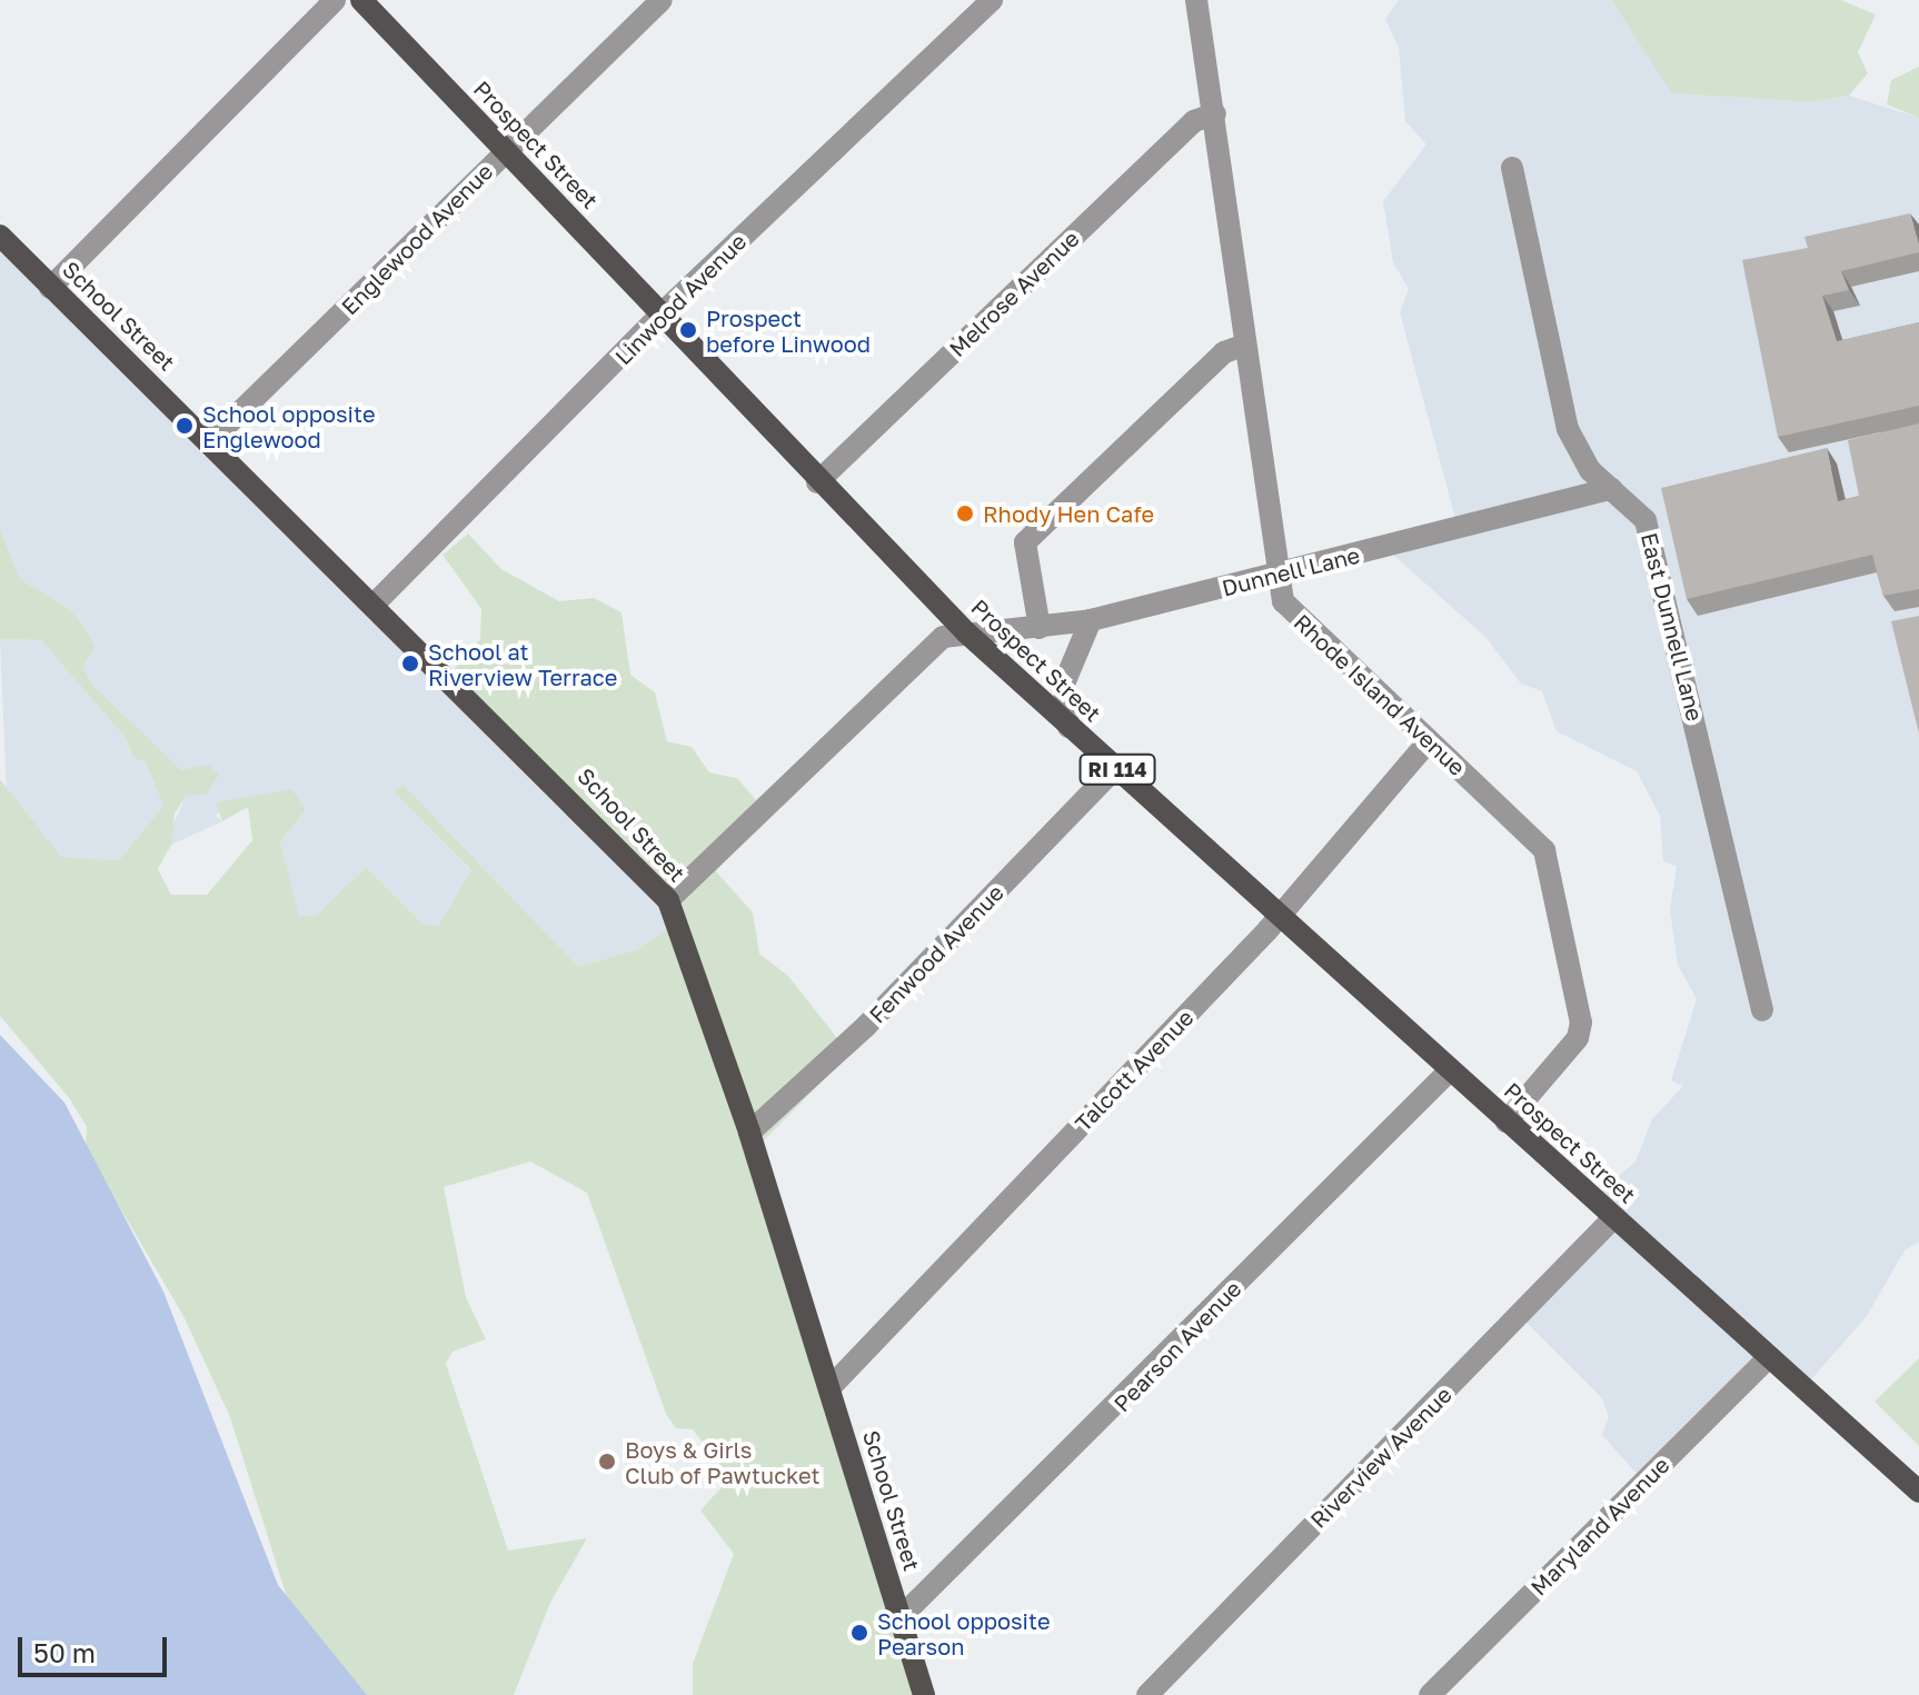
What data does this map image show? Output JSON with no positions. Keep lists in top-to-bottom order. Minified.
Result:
{"streets":{"main road":["Prospect Street","School Street","RI 114"],"street":["Englewood Avenue","Melrose Avenue","Linwood Avenue","Dunnell Lane","East Dunnell Lane","Rhode Island Avenue","Fenwood Avenue","Talcott Avenue","Pearson Avenue","Riverview Avenue","Maryland Avenue"]},"crossings":[["Prospect Street","Englewood Avenue"],["Prospect Street","Melrose Avenue"],["Prospect Street","Linwood Avenue"],["Prospect Street","Dunnell Lane"],["Prospect Street","Rhode Island Avenue"],["Prospect Street","Fenwood Avenue"],["Prospect Street","Talcott Avenue"],["Prospect Street","Pearson Avenue"],["Prospect Street","Riverview Avenue"],["Prospect Street","Maryland Avenue"],["Englewood Avenue","School Street"],["Melrose Avenue","Rhode Island Avenue"],["Linwood Avenue","School Street"],["School Street","Fenwood Avenue"],["School Street","Talcott Avenue"],["School Street","Pearson Avenue"],["Dunnell Lane","East Dunnell Lane"],["Dunnell Lane","Rhode Island Avenue"],["Rhode Island Avenue","Talcott Avenue"]],"places":["Prospect before Linwood","School opposite Englewood","Rhody Hen Cafe","School at Riverview Terrace","Boys & Girls Club of Pawtucket","School opposite Pearson"],"scale_bar":"50 m"}
